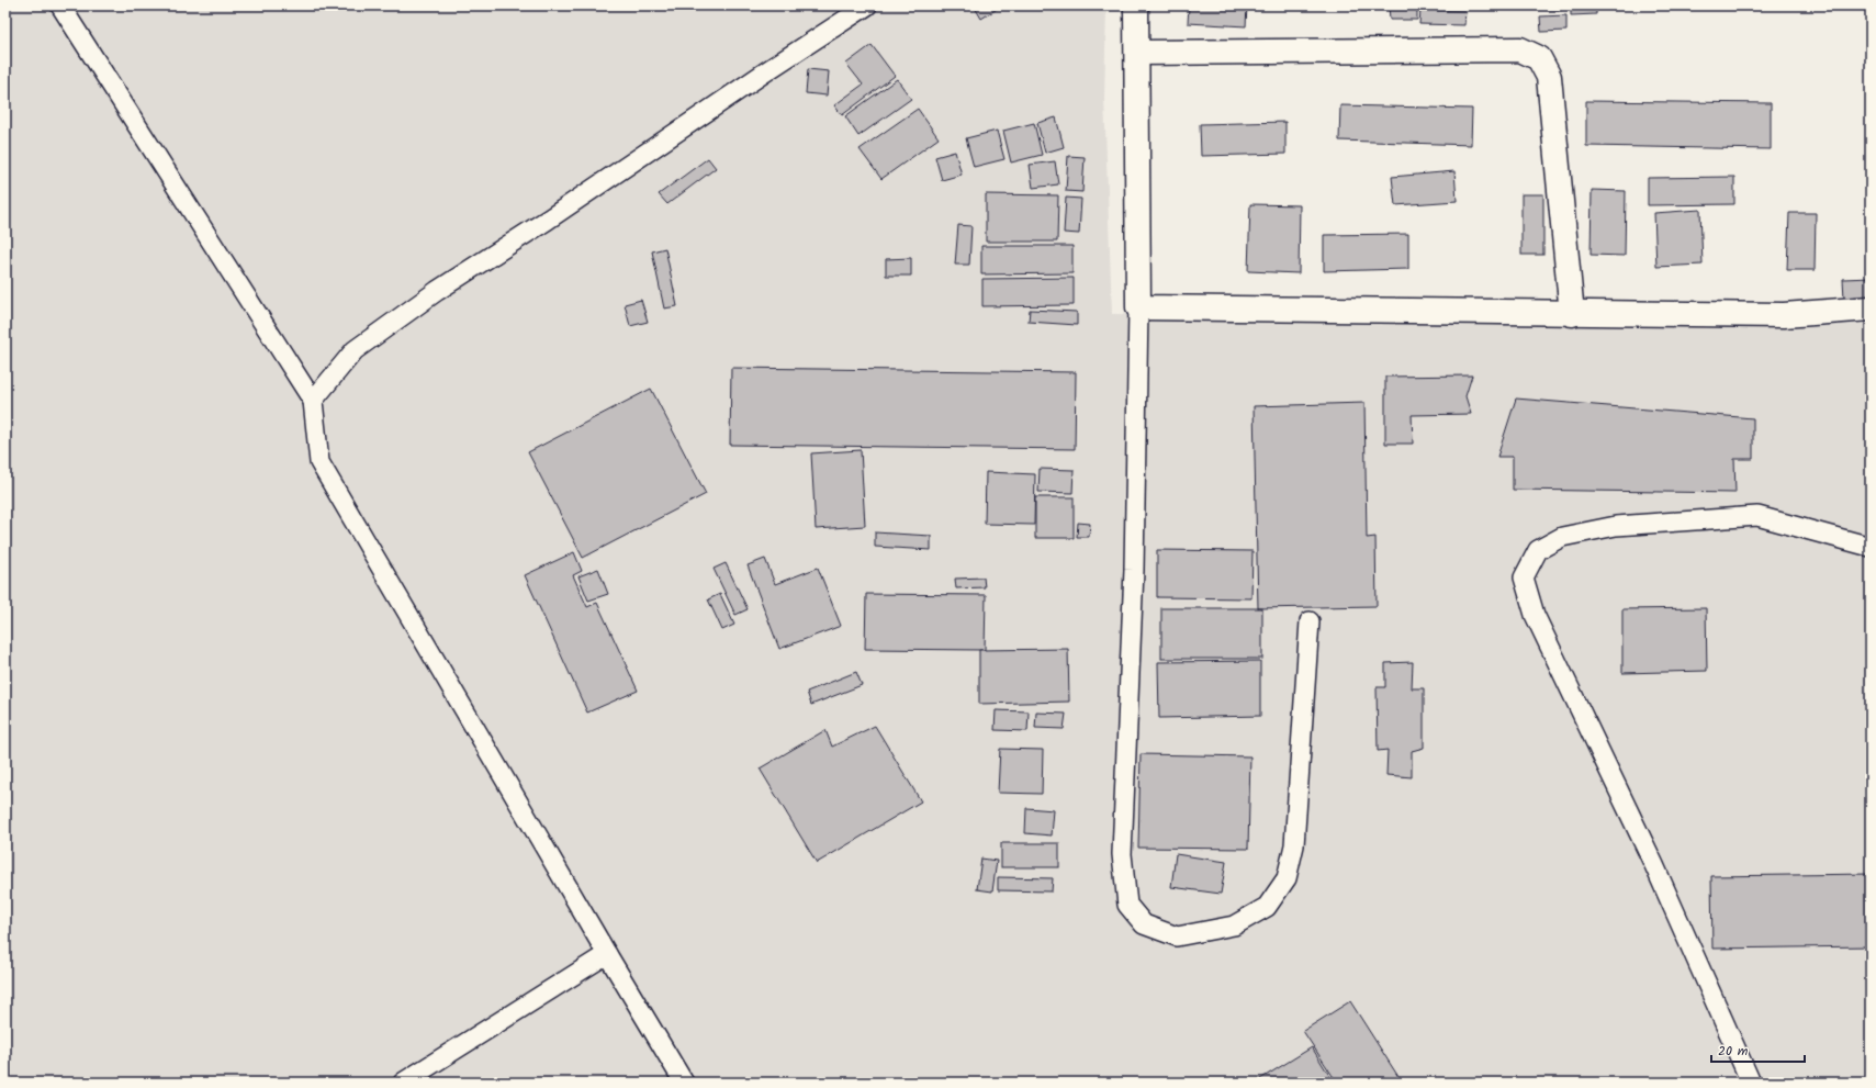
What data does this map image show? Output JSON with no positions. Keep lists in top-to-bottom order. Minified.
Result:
{"scale_bar":"20 m"}
